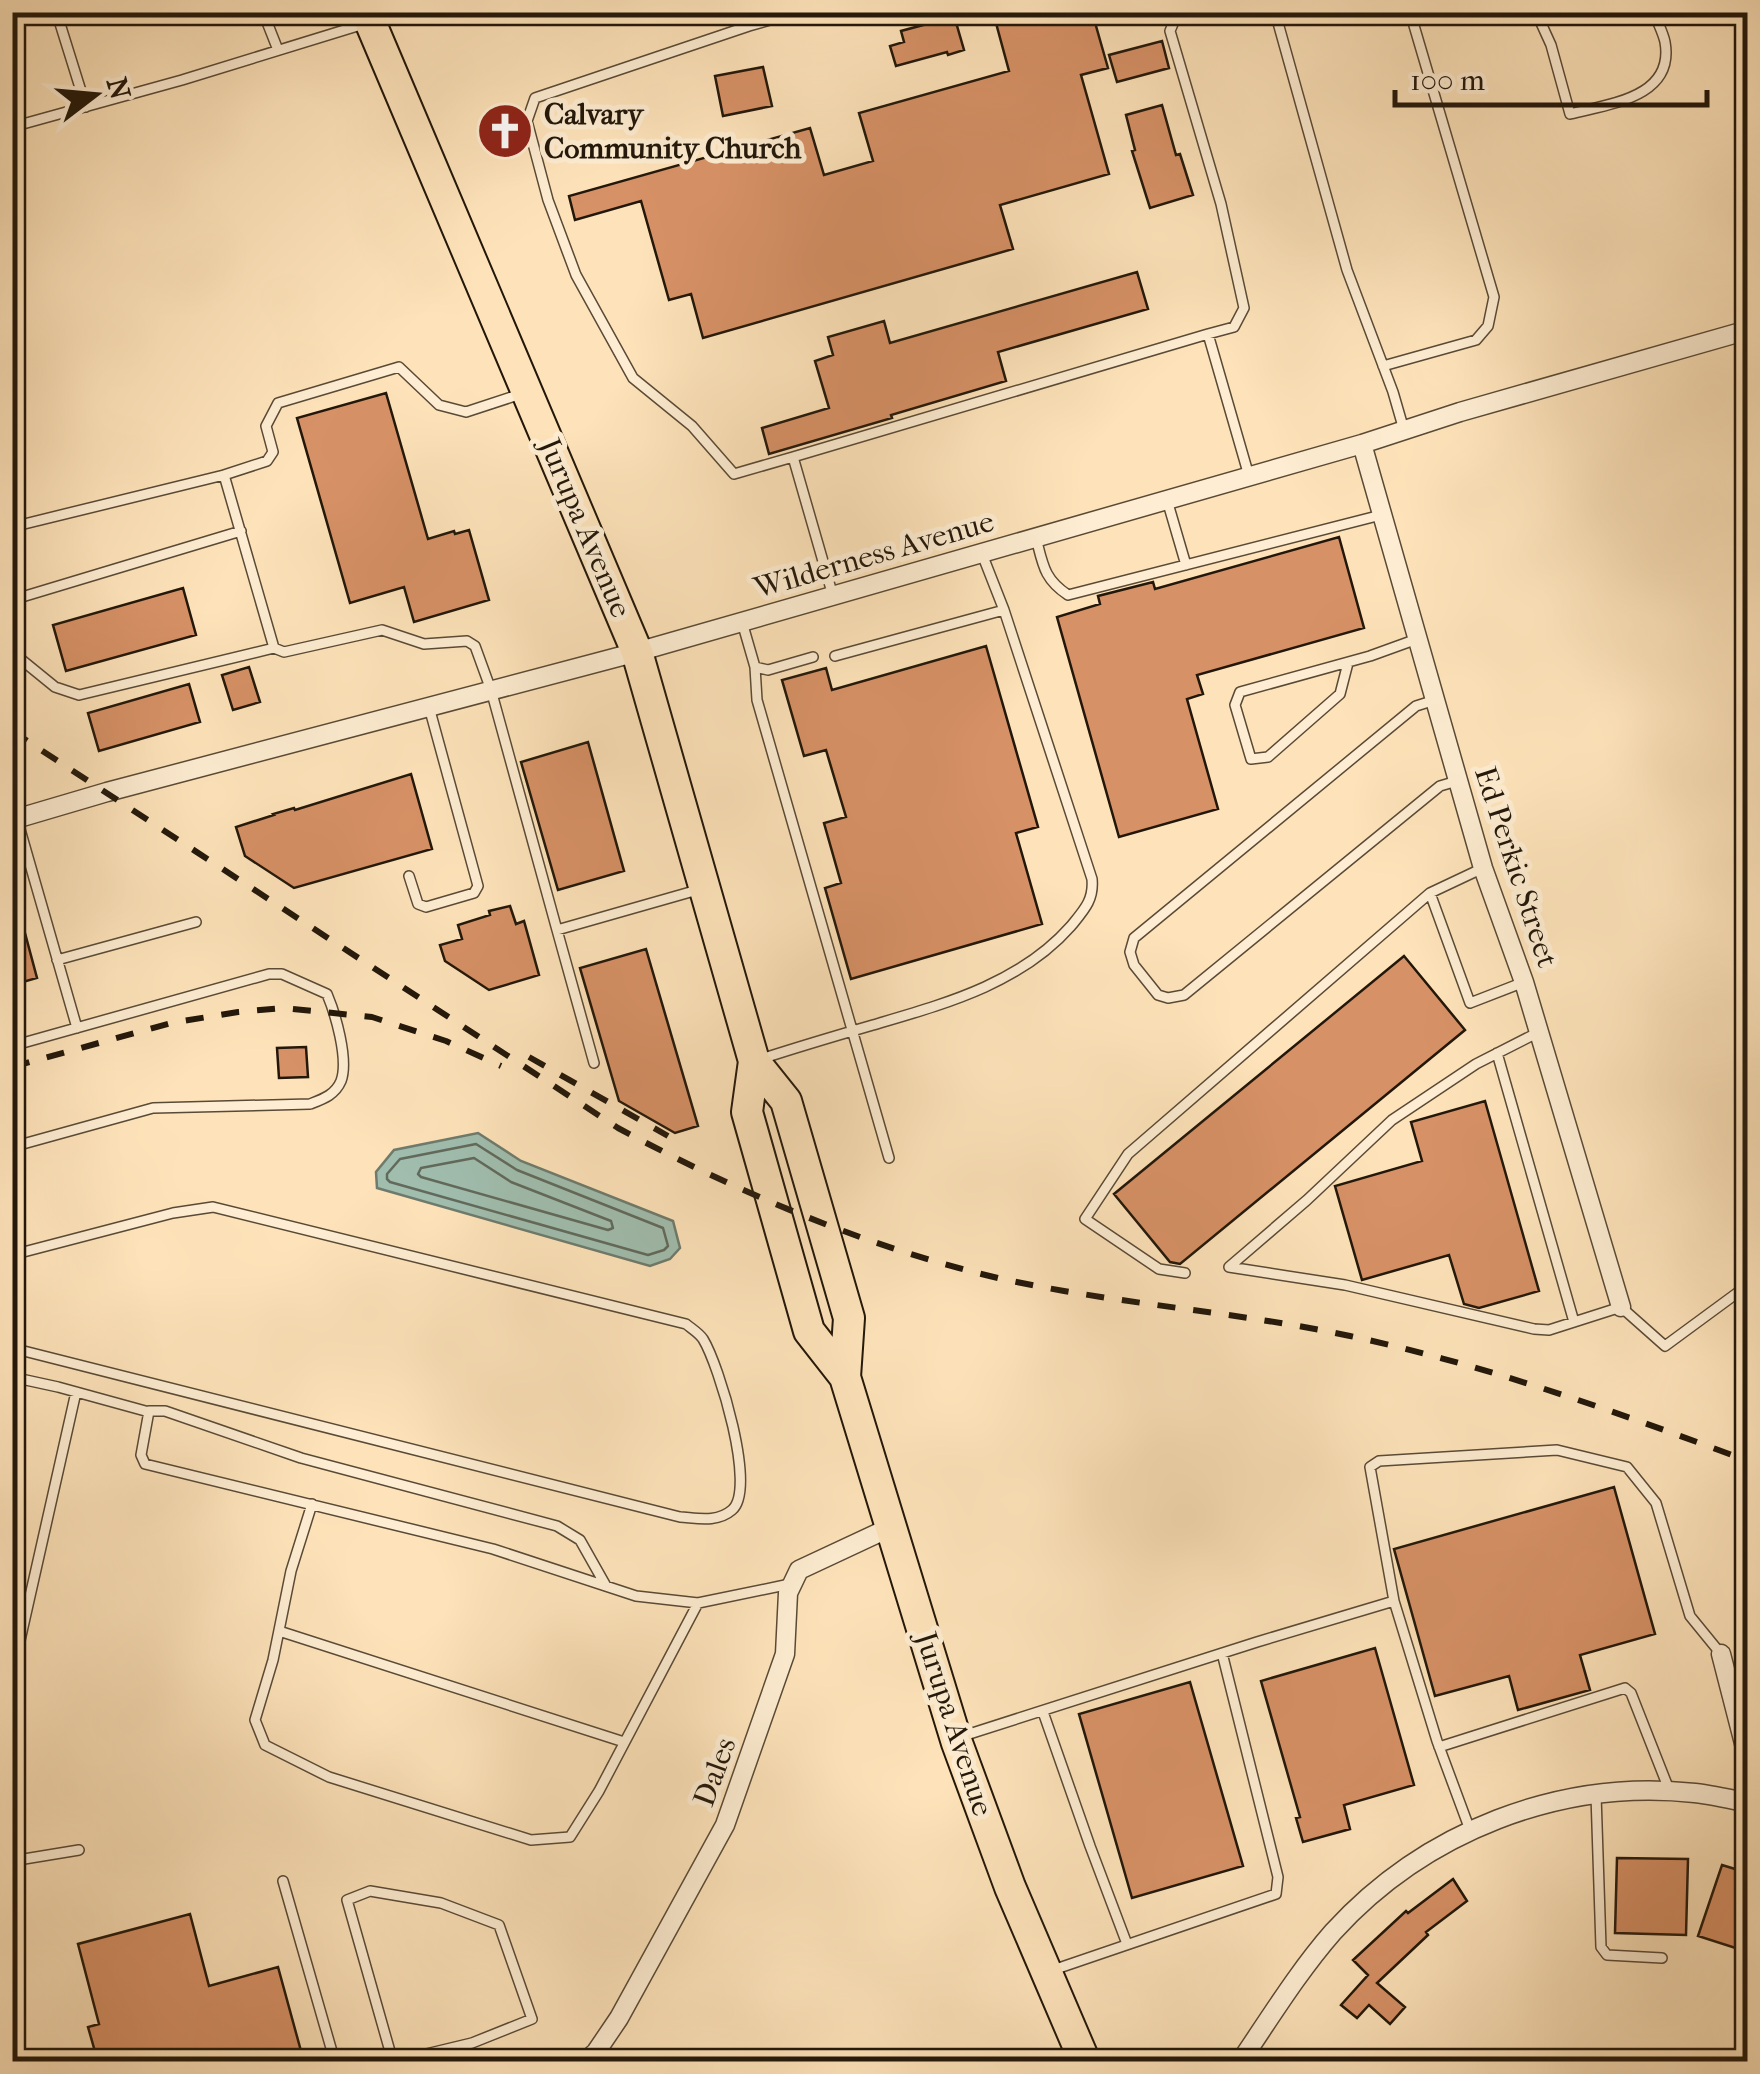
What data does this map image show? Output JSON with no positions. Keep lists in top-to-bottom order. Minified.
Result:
{"streets":{"main road":["Jurupa Avenue"],"street":["Wilderness Avenue","Ed Perkic Street","Dales"]},"crossings":[["Jurupa Avenue","Wilderness Avenue"],["Wilderness Avenue","Ed Perkic Street"]],"places":{"church":["Calvary Community Church"]},"scale_bar":"100 m","north":"right"}
